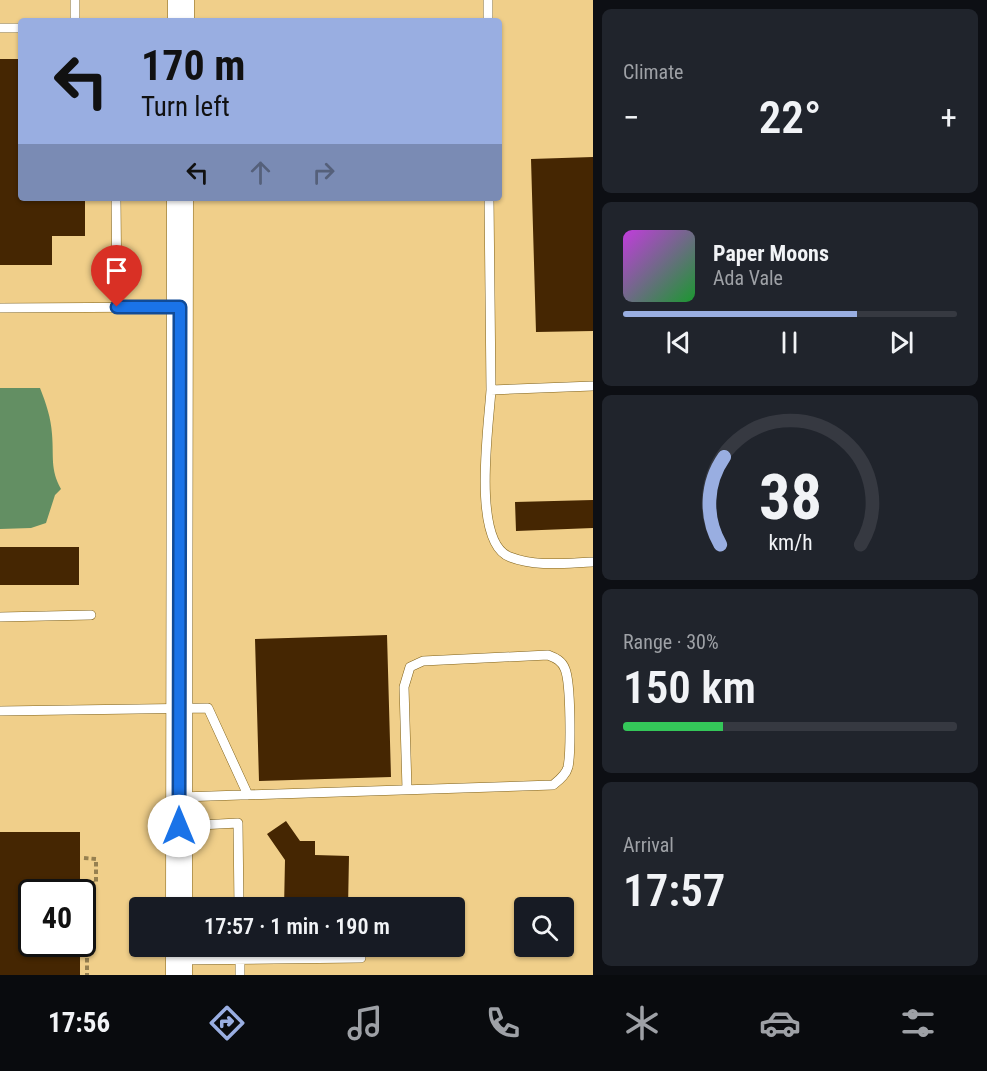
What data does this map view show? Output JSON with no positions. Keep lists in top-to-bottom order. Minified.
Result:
{"page":{"tile":["Climate",["Range · 30%","150 km"],["Arrival","17:57"]],"turn":["170 m","Turn left"],"heat":["−","22°","+"],"song":["Paper Moons","Ada Vale"],"limit":"40","trip":"17:57 · 1 min · 190 m","tabs":"17:56","gauge":["38","km/h"]}}
